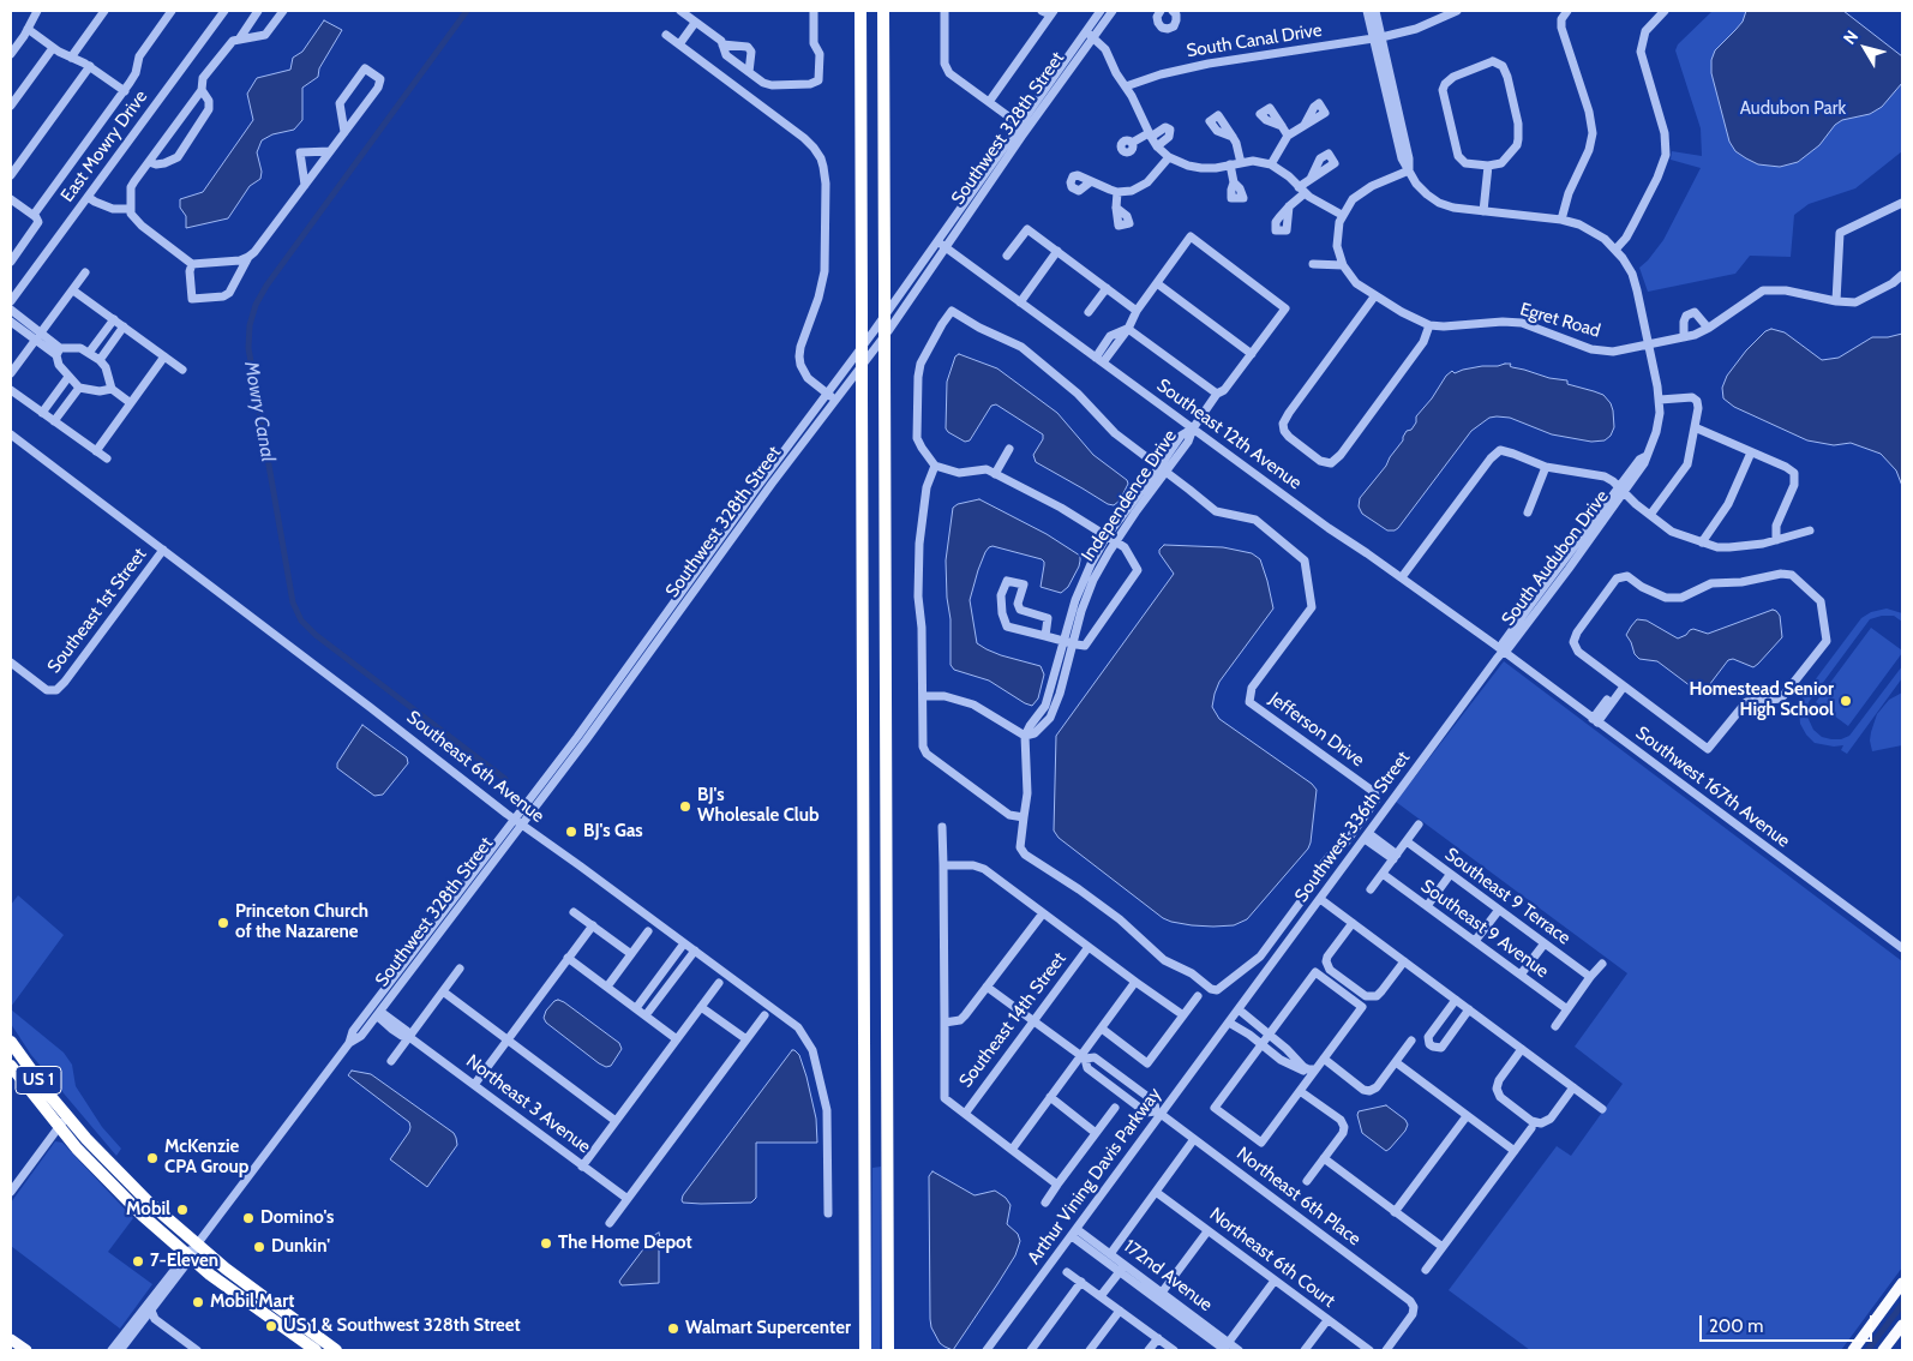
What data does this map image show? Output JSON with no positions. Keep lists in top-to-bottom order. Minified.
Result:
{"streets":{"highway":["US 1"],"street":["South Canal Drive","Southwest 328th Street","East Mowry Drive","Egret Road","Southeast 12th Avenue","Independence Drive","South Audubon Drive","Southeast 1st Street","Jefferson Drive","Southeast 6th Avenue","Southwest 167th Avenue","Southwest 336th Street","Southeast 9 Terrace","Southeast 9 Avenue","Southeast 14th Street","Northeast 3 Avenue","Arthur Vining Davis Parkway","Northeast 6th Place","Northeast 6th Court","172nd Avenue"]},"crossings":[["South Canal Drive","South Audubon Drive"],["Southwest 328th Street","Southeast 12th Avenue"],["Southwest 328th Street","Southeast 6th Avenue"],["Southwest 328th Street","US 1"],["Southwest 328th Street","Northeast 3 Avenue"],["Egret Road","South Audubon Drive"],["Southeast 12th Avenue","Independence Drive"],["Southeast 12th Avenue","South Audubon Drive"],["Southeast 12th Avenue","Southwest 167th Avenue"],["Southeast 12th Avenue","Southwest 336th Street"],["Independence Drive","Jefferson Drive"],["South Audubon Drive","Southwest 167th Avenue"],["South Audubon Drive","Southwest 336th Street"],["Southeast 1st Street","Southeast 6th Avenue"],["Southwest 167th Avenue","Southwest 336th Street"],["Southwest 336th Street","Arthur Vining Davis Parkway"],["Arthur Vining Davis Parkway","Northeast 6th Place"],["Arthur Vining Davis Parkway","172nd Avenue"]],"water":["Mowry Canal"],"parks":["Audubon Park"],"places":["Homestead Senior High School","BJ's Wholesale Club","BJ's Gas","Princeton Church of the Nazarene","McKenzie CPA Group","Mobil","Domino's","The Home Depot","Dunkin'","7-Eleven","Mobil Mart","US 1 & Southwest 328th Street","Walmart Supercenter"],"scale_bar":"200 m","north":"top left"}
